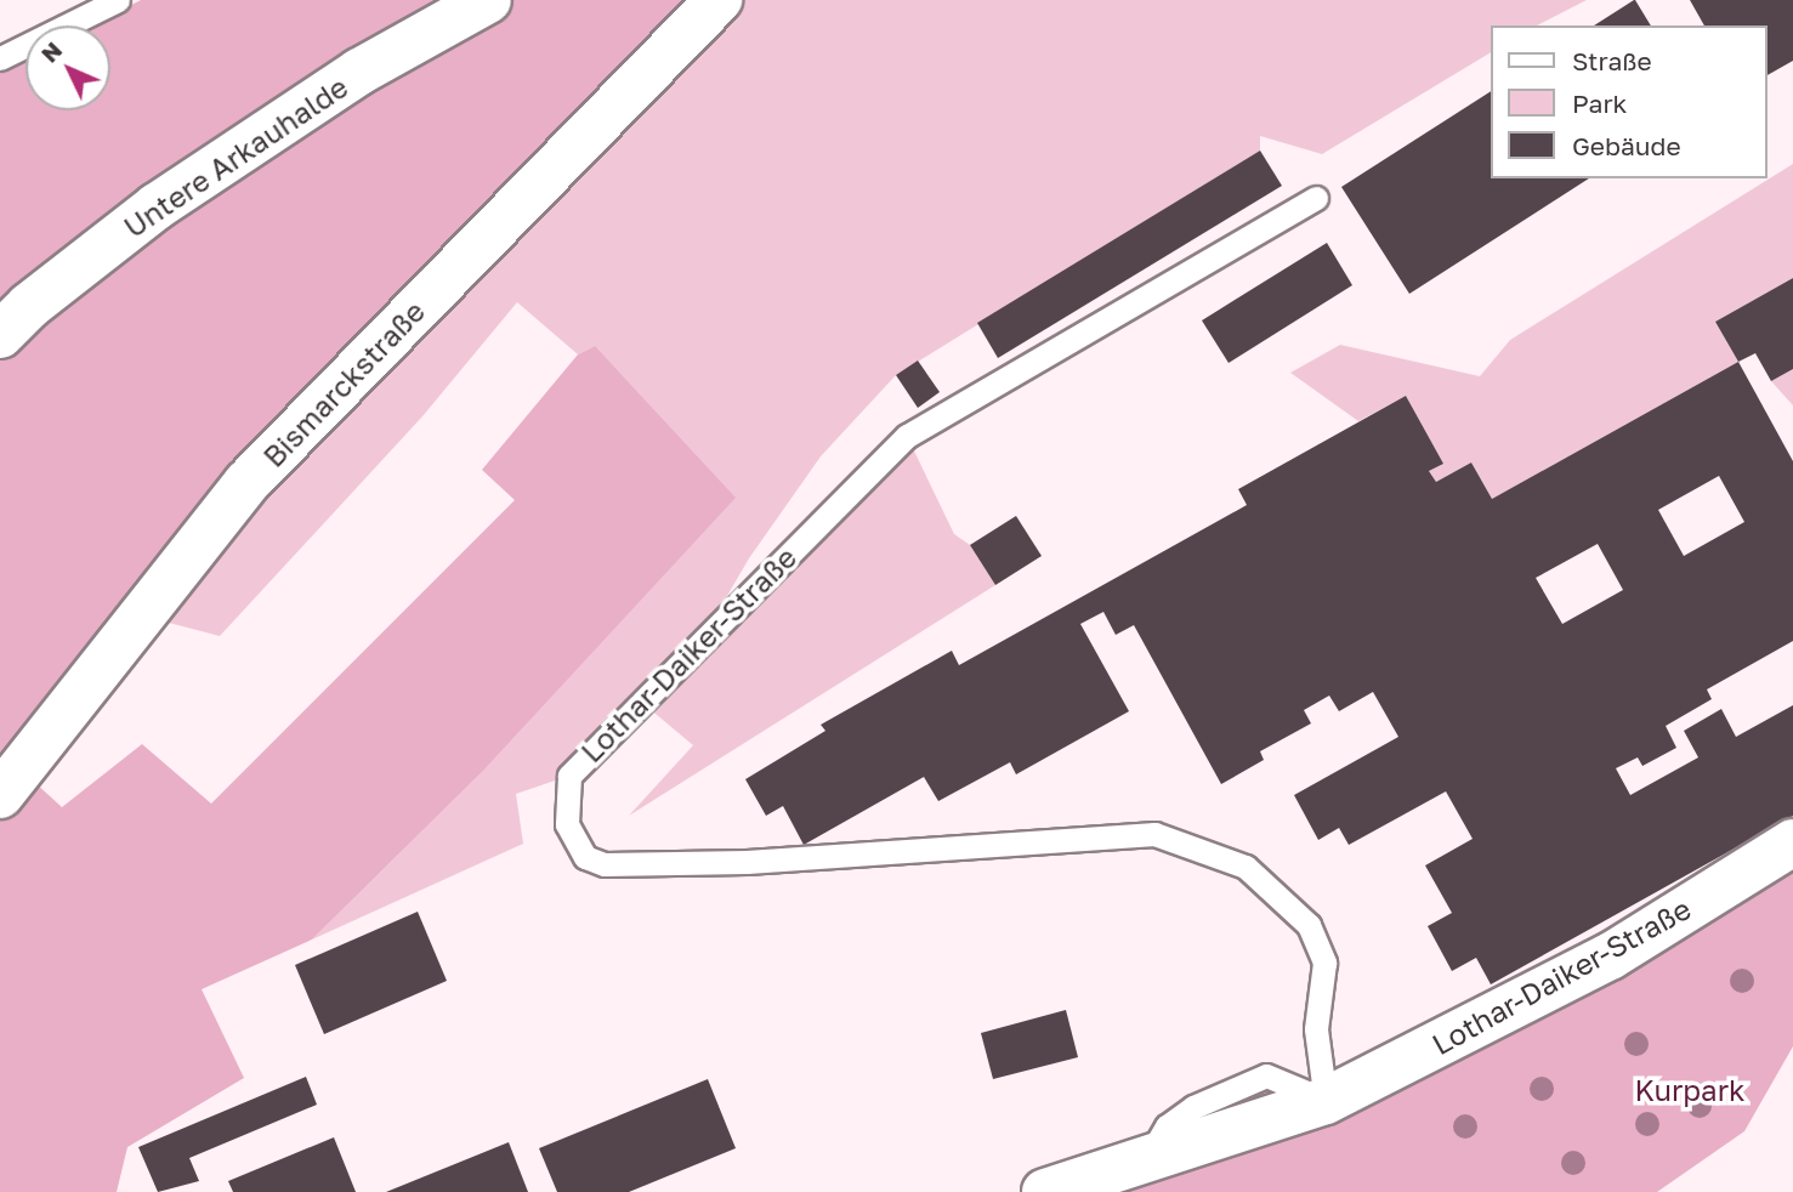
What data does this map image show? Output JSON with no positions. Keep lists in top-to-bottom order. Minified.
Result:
{"streets":{"street":["Untere Arkauhalde","Bismarckstraße","Lothar-Daiker-Straße"]},"parks":["Kurpark"],"legend":["Straße","Park","Gebäude"],"north":"top left"}
